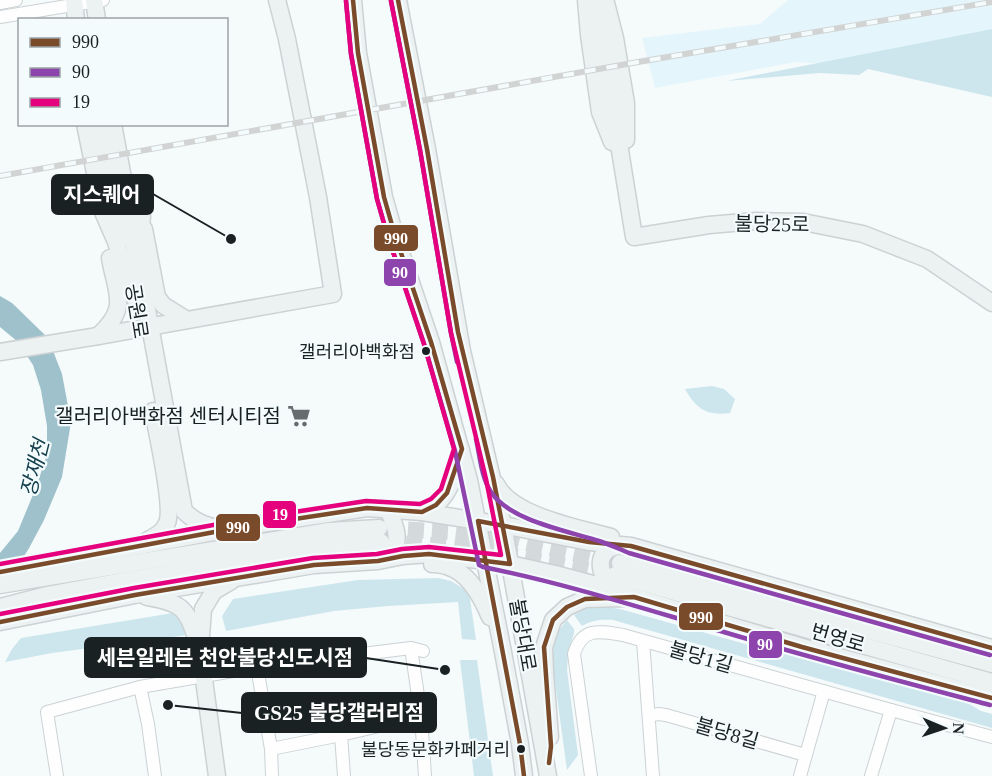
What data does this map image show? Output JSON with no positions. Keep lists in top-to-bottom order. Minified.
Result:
{"streets":{"main road":["불당25로","공원로","불당대로","번영로"],"street":["불당1길","불당8길"]},"water":["장재천"],"places":{"other":["지스퀘어","갤러리아백화점","세븐일레븐 천안불당신도시점","GS25 불당갤러리점","불당동문화카페거리"],"supermarket":["갤러리아백화점 센터시티점"]},"lines":["transit line 990","transit line 90","transit line 19"],"legend":["990","90","19"],"north":"right"}
